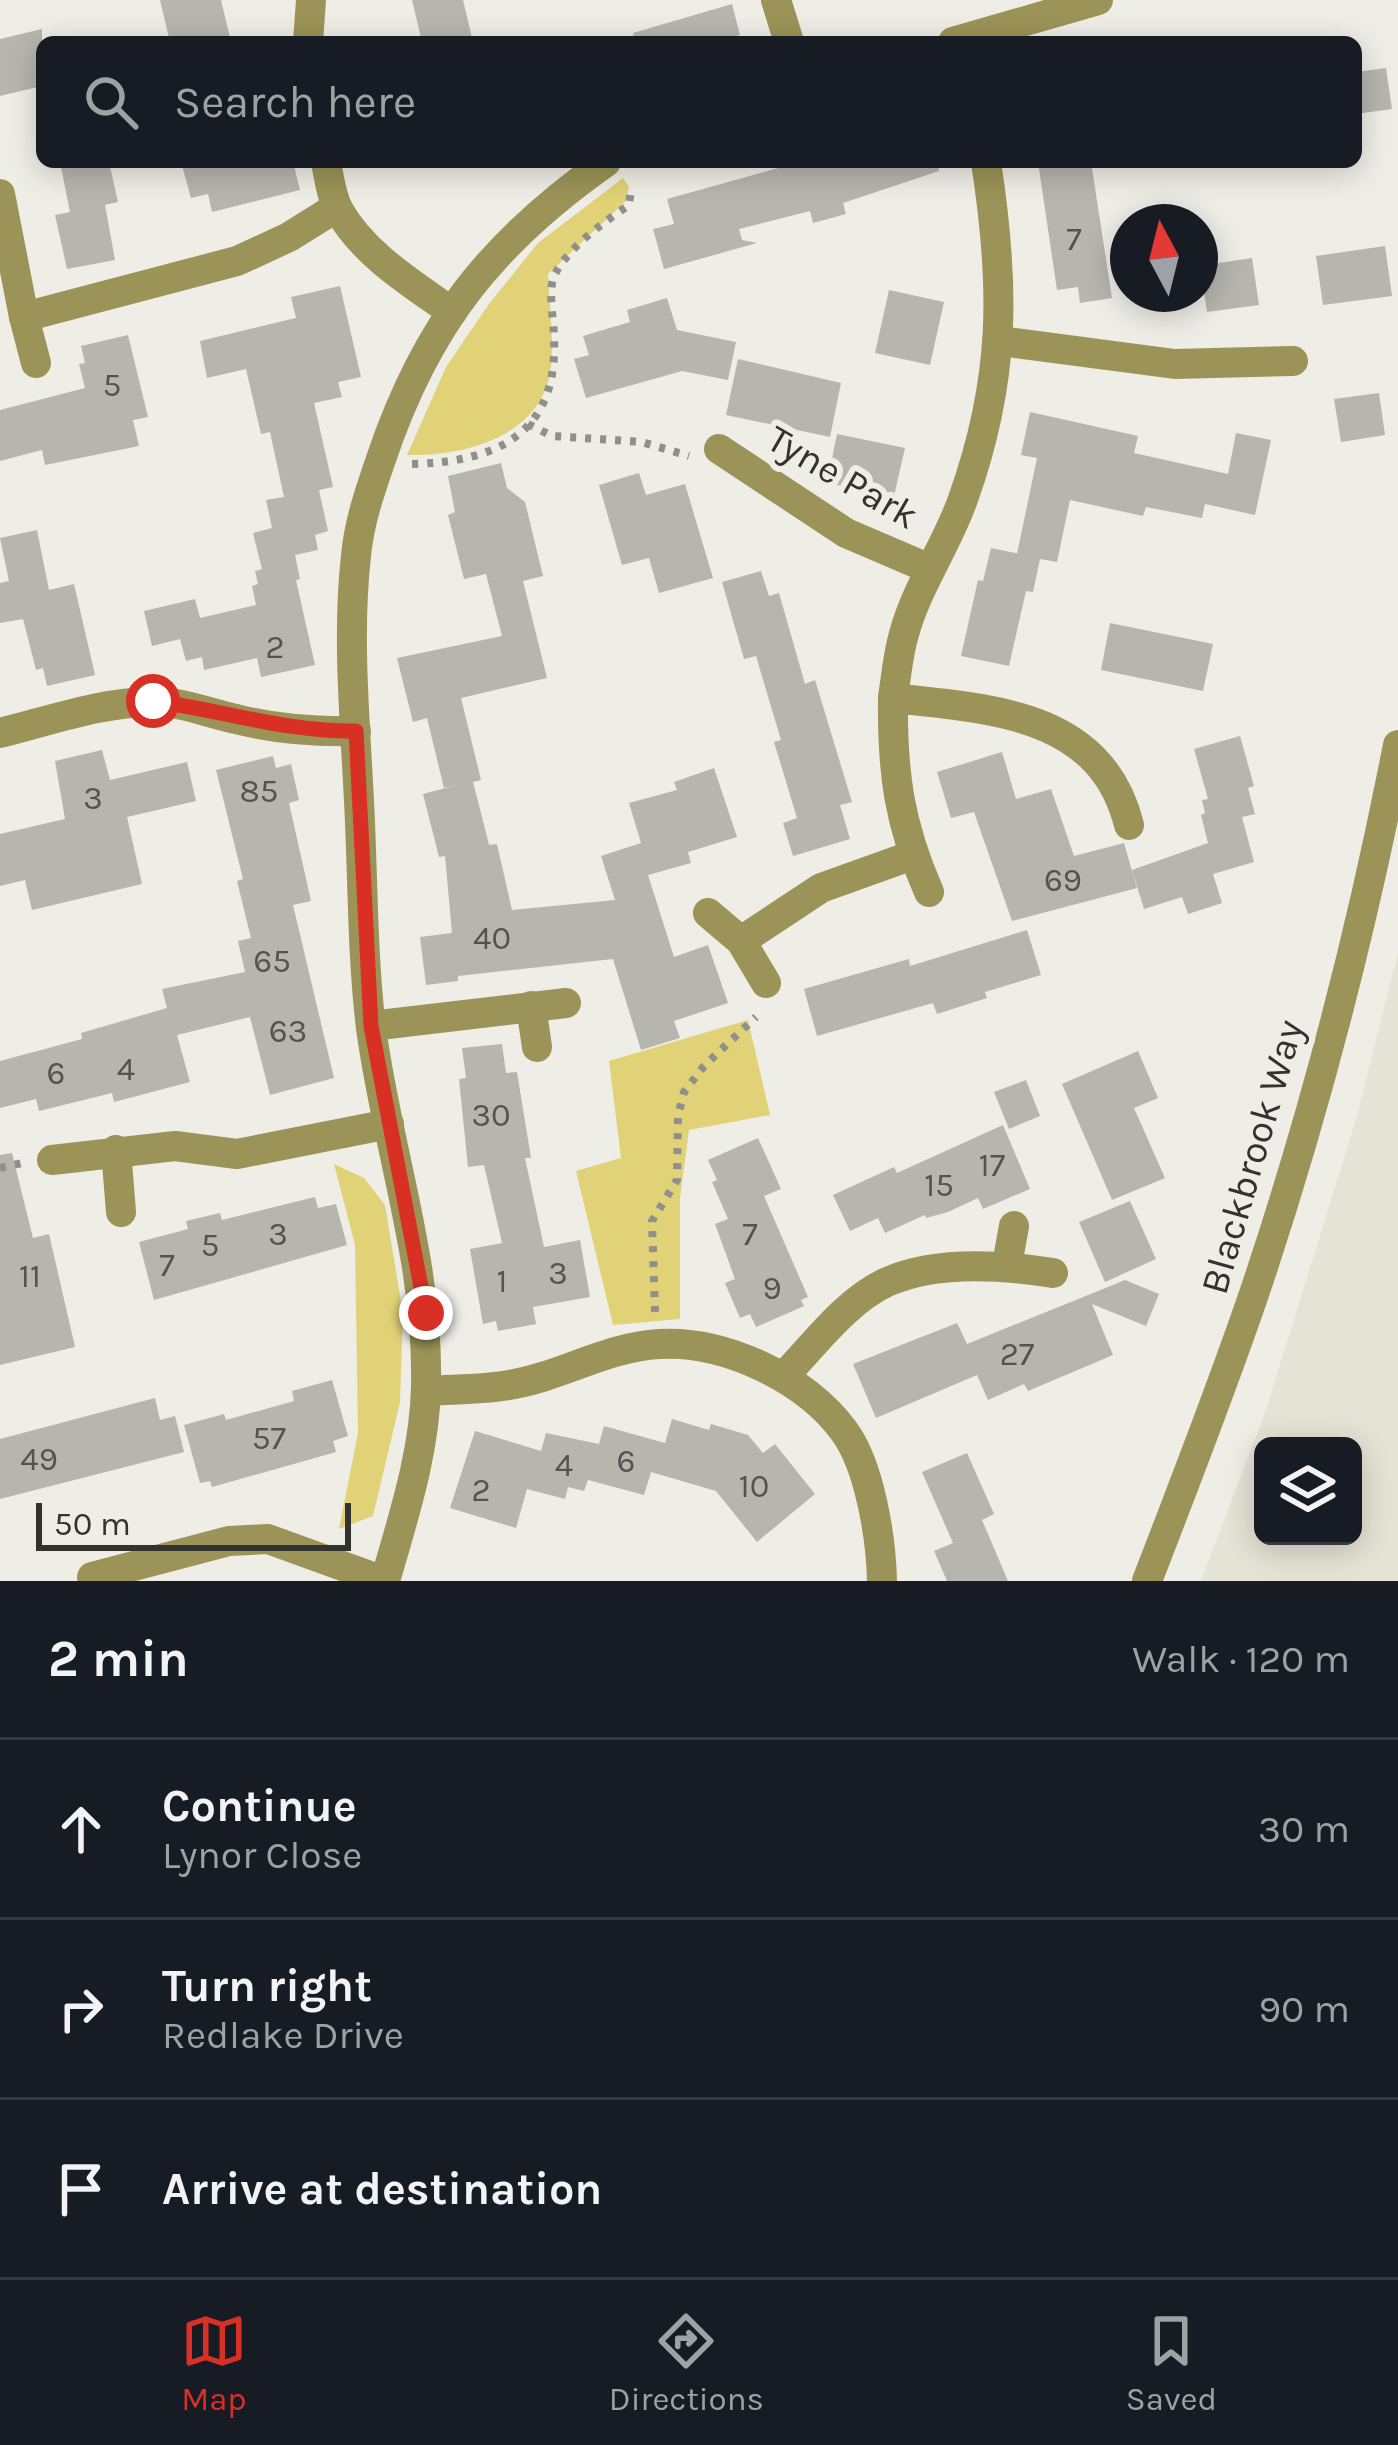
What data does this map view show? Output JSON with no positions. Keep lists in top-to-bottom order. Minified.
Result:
{"streets":{"street":["Tyne Park","Blackbrook Way"]},"house_numbers":["7","5","2","85","3","69","40","65","63","4","6","30","17","15","3","7","5","7","3","11","1","9","27","57","49","6","4","10","2"],"scale_bar":"50 m","north":"top","page":{"search":"Search here","scale":"50 m","heading":["2 min","Walk · 120 m"],"list":[["Continue","Lynor Close","30 m"],["Turn right","Redlake Drive","90 m"],"Arrive at destination"],"nav":["Map","Directions","Saved"]}}
